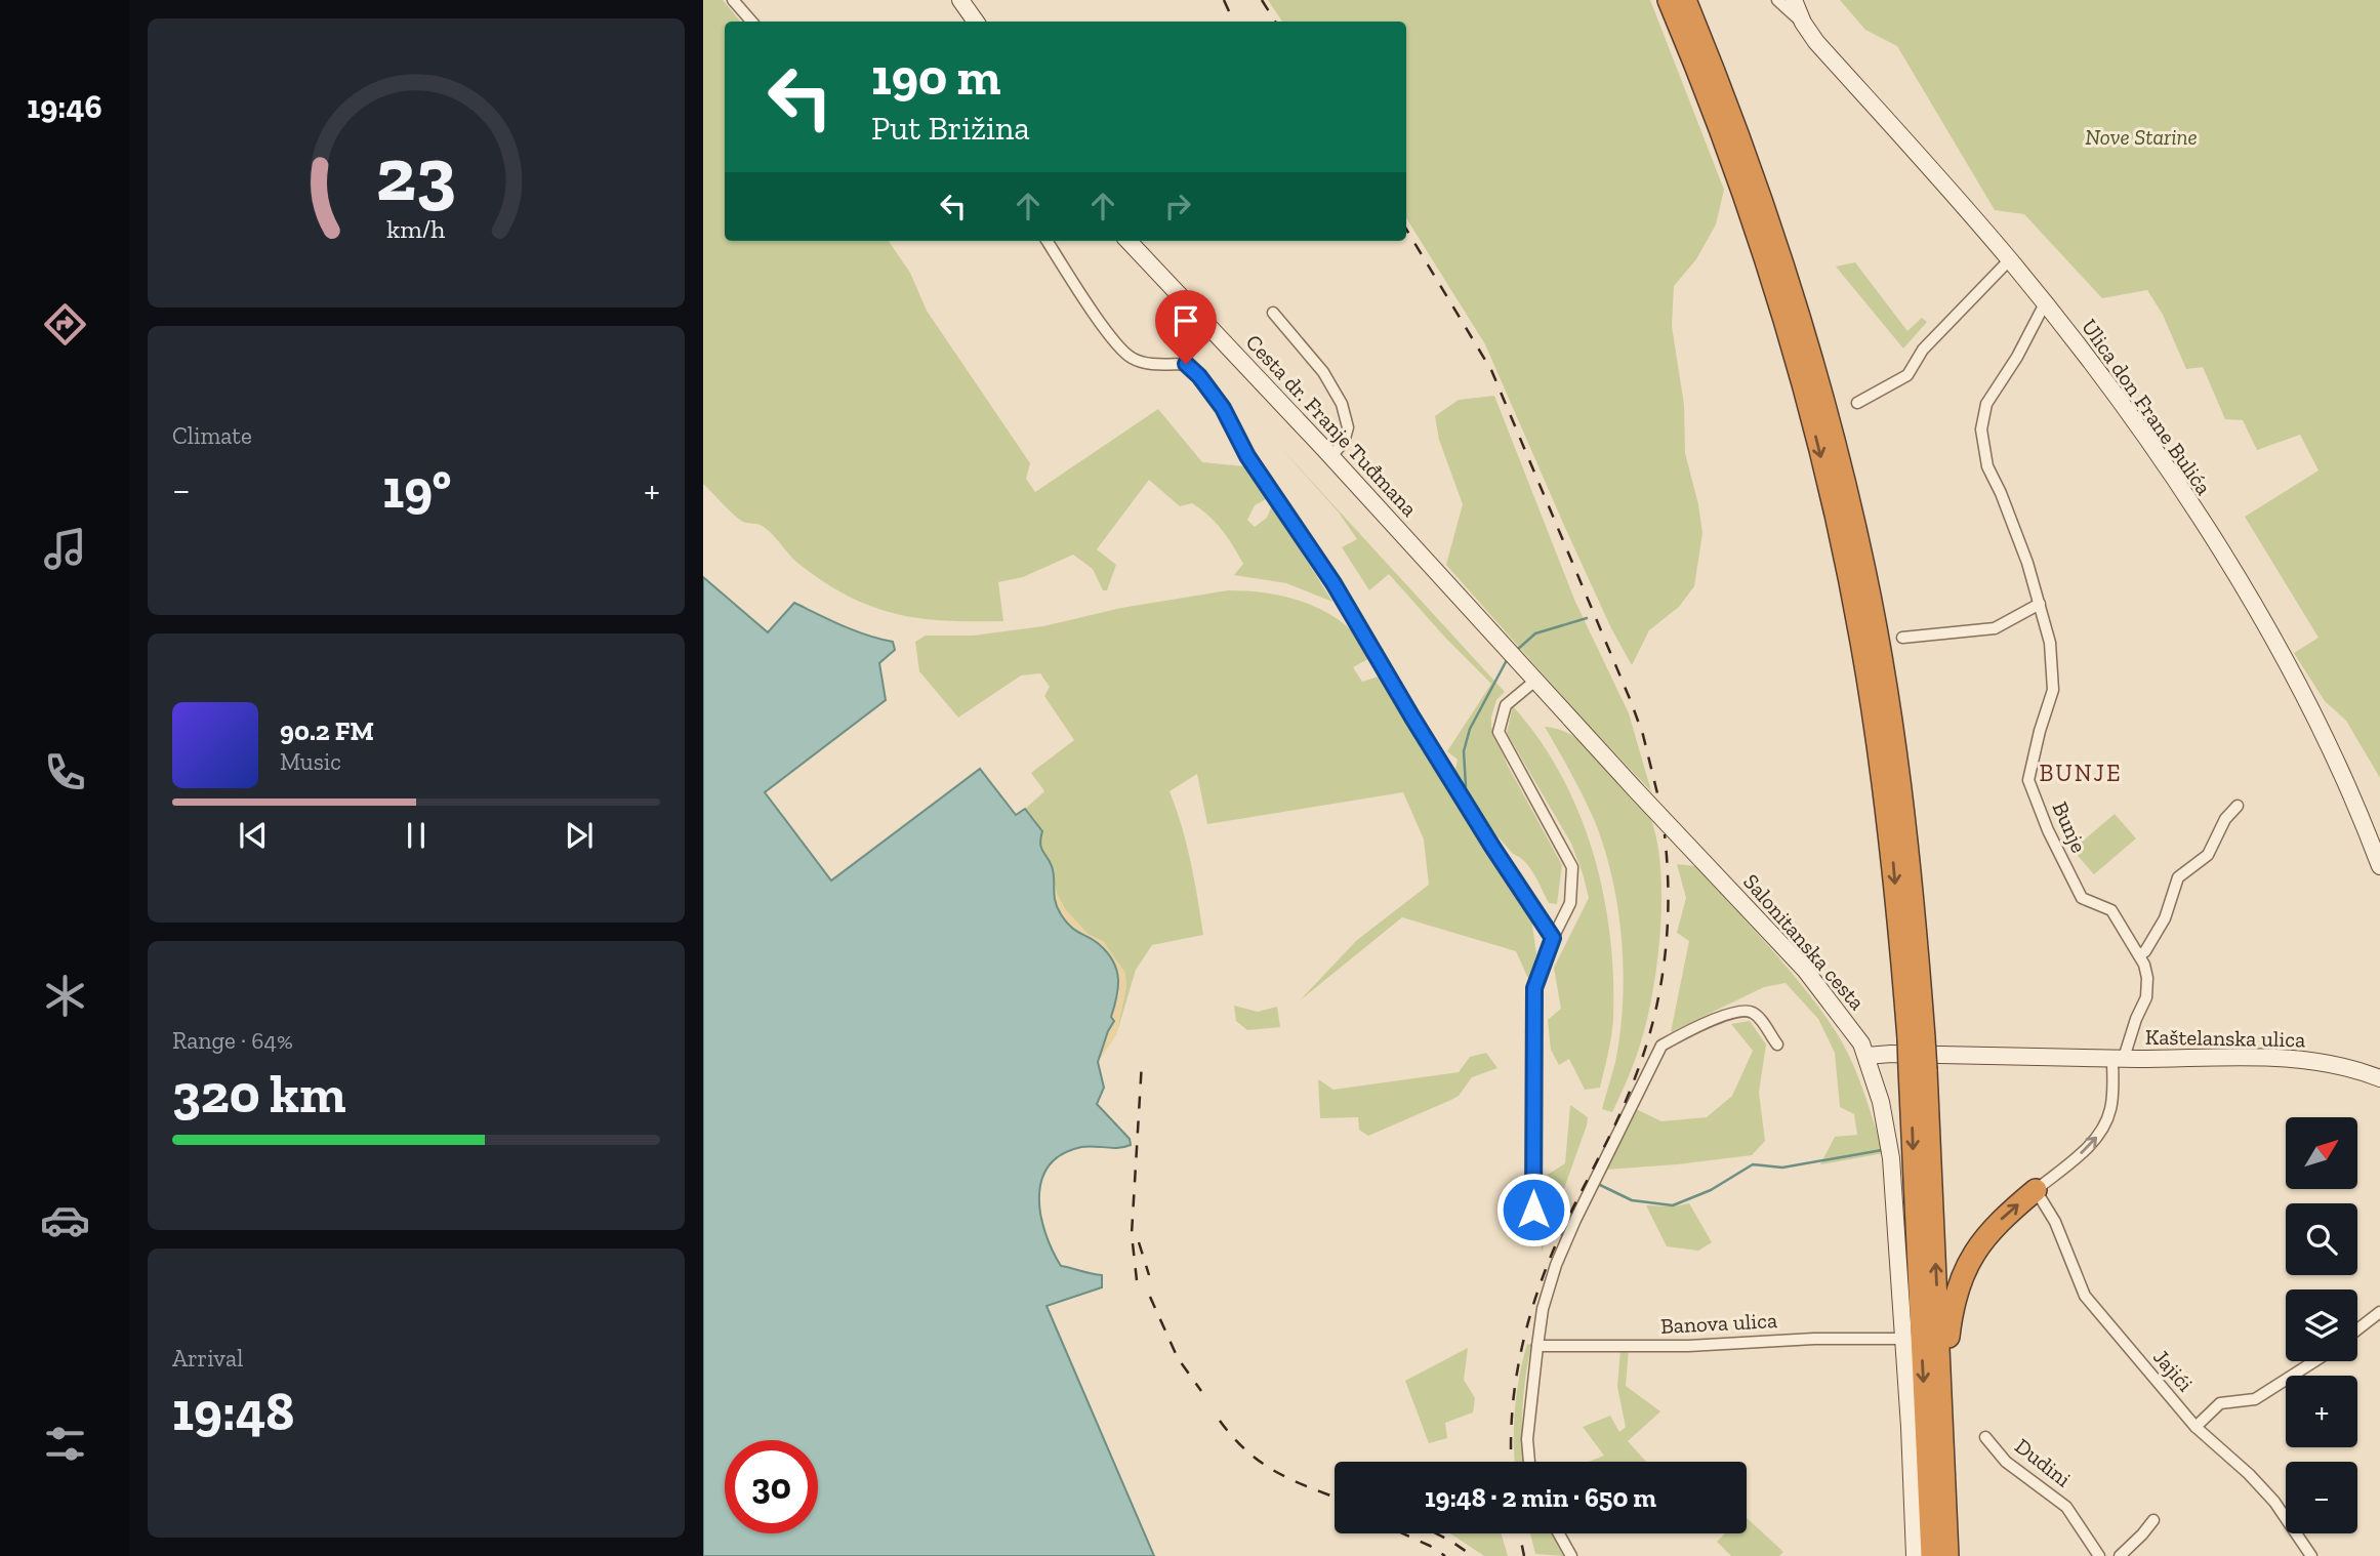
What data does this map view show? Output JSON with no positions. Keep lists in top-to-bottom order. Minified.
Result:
{"streets":{"main road":["Ulica don Frane Bulića","Cesta dr. Franje Tuđmana","Salonitanska cesta","Kaštelanska ulica"],"street":["Bunje","Banova ulica","Jajići","Dudini"]},"crossings":[["Ulica don Frane Bulića","Bunje"],["Cesta dr. Franje Tuđmana","Salonitanska cesta"],["Bunje","Kaštelanska ulica"],["Salonitanska cesta","Kaštelanska ulica"],["Salonitanska cesta","Banova ulica"]],"districts":["BUNJE"],"parks":["Nove Starine"],"north":"top right","page":{"tabs":"19:46","turn":["190 m","Put Brižina"],"tile":["Climate",["Range · 64%","320 km"],["Arrival","19:48"]],"heat":["−","19°","+"],"song":["90.2 FM","Music"],"map_buttons":["+","−"],"limit":"30","trip":"19:48 · 2 min · 650 m","gauge":["23","km/h"]}}
